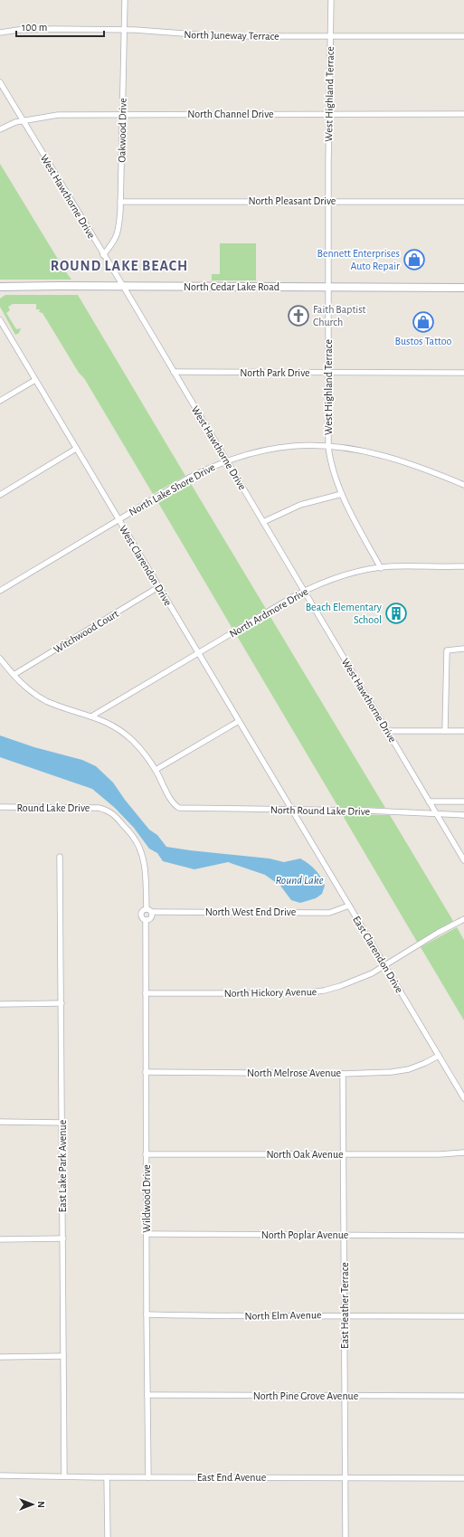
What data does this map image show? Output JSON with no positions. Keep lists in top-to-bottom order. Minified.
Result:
{"streets":{"main road":["North Cedar Lake Road"],"street":["North Juneway Terrace","West Highland Terrace","North Channel Drive","Oakwood Drive","West Hawthorne Drive","North Pleasant Drive","North Park Drive","North Lake Shore Drive","West Clarendon Drive","North Ardmore Drive","Witchwood Court","Round Lake Drive","North Round Lake Drive","North West End Drive","East Clarendon Drive","North Hickory Avenue","North Melrose Avenue","North Oak Avenue","East Lake Park Avenue","Wildwood Drive","North Poplar Avenue","East Heather Terrace","North Elm Avenue","North Pine Grove Avenue","East End Avenue"]},"crossings":[["North Juneway Terrace","West Highland Terrace"],["North Juneway Terrace","Oakwood Drive"],["West Highland Terrace","North Channel Drive"],["West Highland Terrace","North Pleasant Drive"],["West Highland Terrace","North Cedar Lake Road"],["West Highland Terrace","North Park Drive"],["West Highland Terrace","North Lake Shore Drive"],["West Highland Terrace","North Ardmore Drive"],["North Channel Drive","Oakwood Drive"],["North Channel Drive","West Hawthorne Drive"],["Oakwood Drive","West Hawthorne Drive"],["Oakwood Drive","North Pleasant Drive"],["West Hawthorne Drive","North Cedar Lake Road"],["West Hawthorne Drive","North Park Drive"],["West Hawthorne Drive","North Lake Shore Drive"],["West Hawthorne Drive","North Ardmore Drive"],["West Hawthorne Drive","North Round Lake Drive"],["North Lake Shore Drive","West Clarendon Drive"],["West Clarendon Drive","North Ardmore Drive"],["West Clarendon Drive","Witchwood Court"],["West Clarendon Drive","North Round Lake Drive"],["West Clarendon Drive","East Clarendon Drive"],["Round Lake Drive","Wildwood Drive"],["North Round Lake Drive","East Clarendon Drive"],["North West End Drive","East Clarendon Drive"],["North West End Drive","Wildwood Drive"],["East Clarendon Drive","North Hickory Avenue"],["East Clarendon Drive","North Melrose Avenue"],["North Hickory Avenue","Wildwood Drive"],["North Melrose Avenue","Wildwood Drive"],["North Melrose Avenue","East Heather Terrace"],["North Oak Avenue","Wildwood Drive"],["North Oak Avenue","East Heather Terrace"],["East Lake Park Avenue","East End Avenue"],["Wildwood Drive","North Poplar Avenue"],["Wildwood Drive","North Elm Avenue"],["Wildwood Drive","North Pine Grove Avenue"],["Wildwood Drive","East End Avenue"],["North Poplar Avenue","East Heather Terrace"],["East Heather Terrace","North Elm Avenue"],["East Heather Terrace","North Pine Grove Avenue"],["East Heather Terrace","East End Avenue"]],"districts":["ROUND LAKE BEACH"],"water":["Round Lake"],"places":{"shop":["Bennett Enterprises Auto Repair","Bustos Tattoo"],"church":["Faith Baptist Church"],"building":["Beach Elementary School"]},"scale_bar":"100 m","north":"right"}
